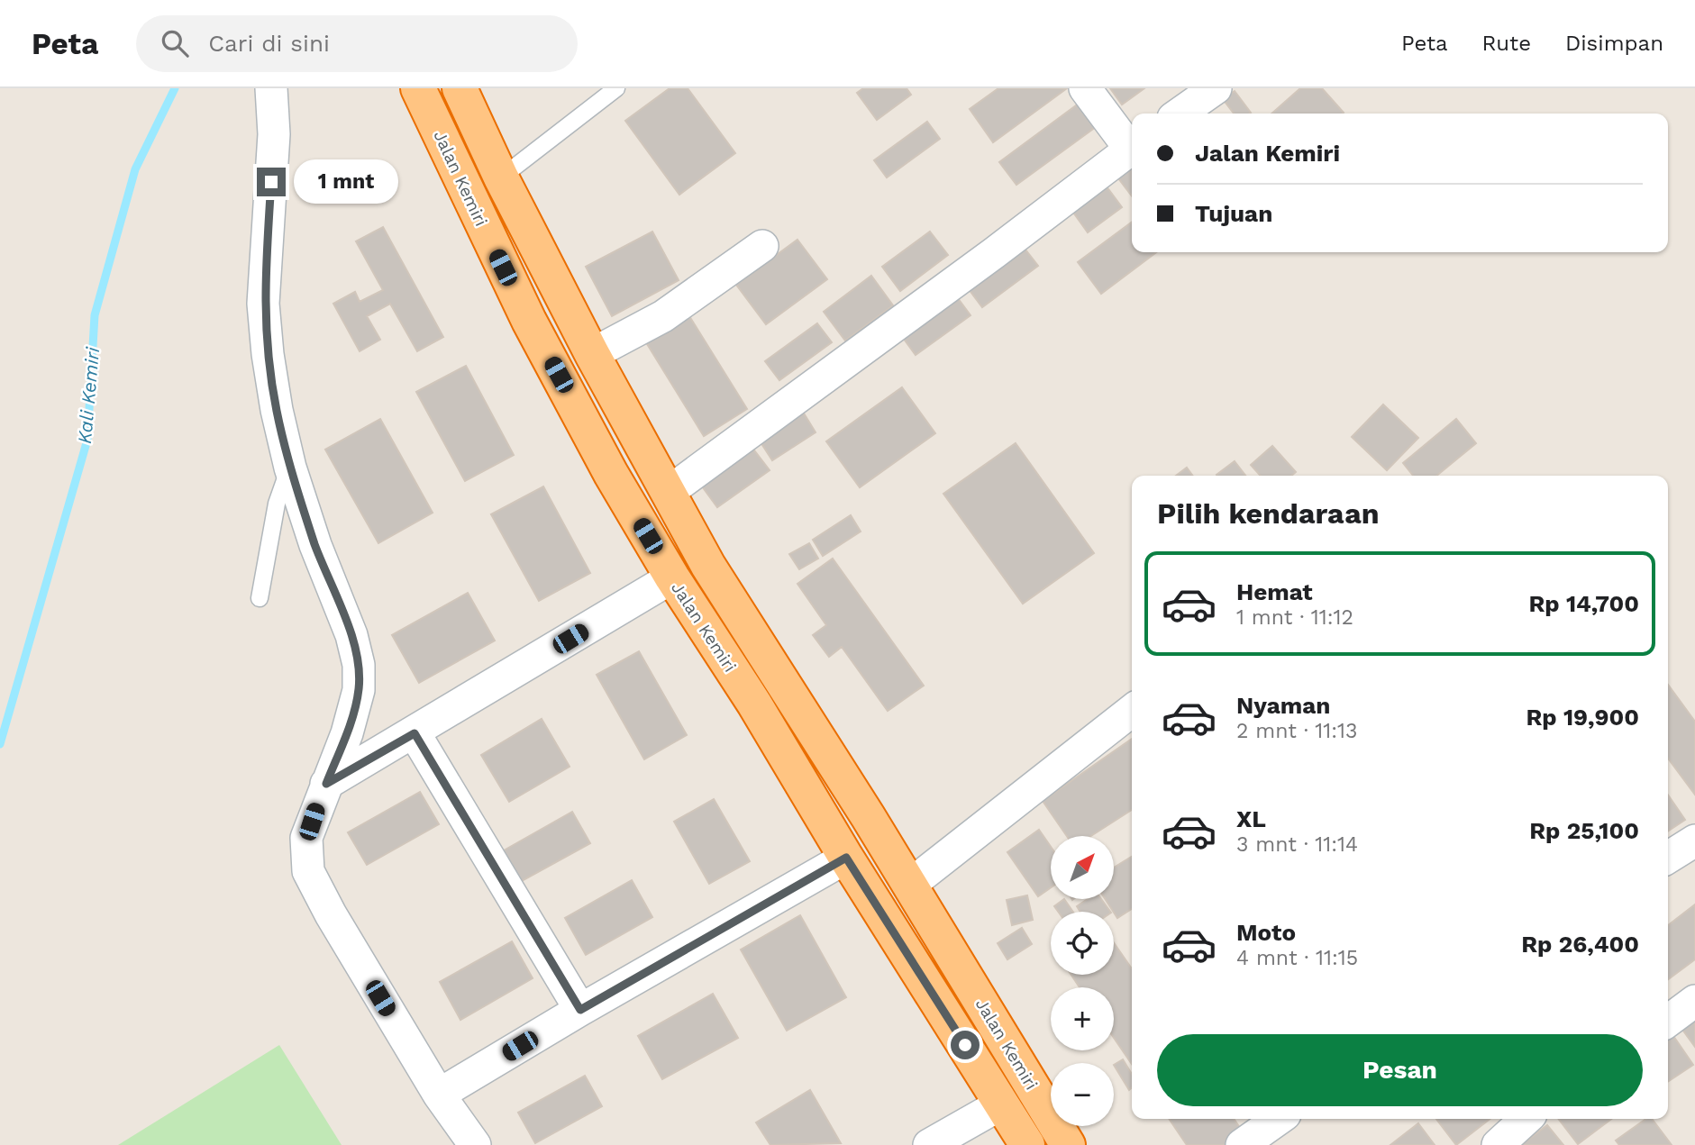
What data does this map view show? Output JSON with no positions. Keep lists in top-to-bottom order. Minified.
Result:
{"streets":{"highway":["Jalan Kemiri"]},"water":["Kali Kemiri"],"north":"top right","page":{"header":"Peta","search":"Cari di sini","nav":["Peta","Rute","Disimpan"],"banner":["Jalan Kemiri","Tujuan"],"bubble":"1 mnt","heading":"Pilih kendaraan","list":[{"name":"Hemat","note":"1 mnt · 11:12","value":"Rp 14,700"},{"name":"Nyaman","note":"2 mnt · 11:13","value":"Rp 19,900"},{"name":"XL","note":"3 mnt · 11:14","value":"Rp 25,100"},{"name":"Moto","note":"4 mnt · 11:15","value":"Rp 26,400"}],"map_buttons":["+","−"],"buttons":"Pesan"}}
